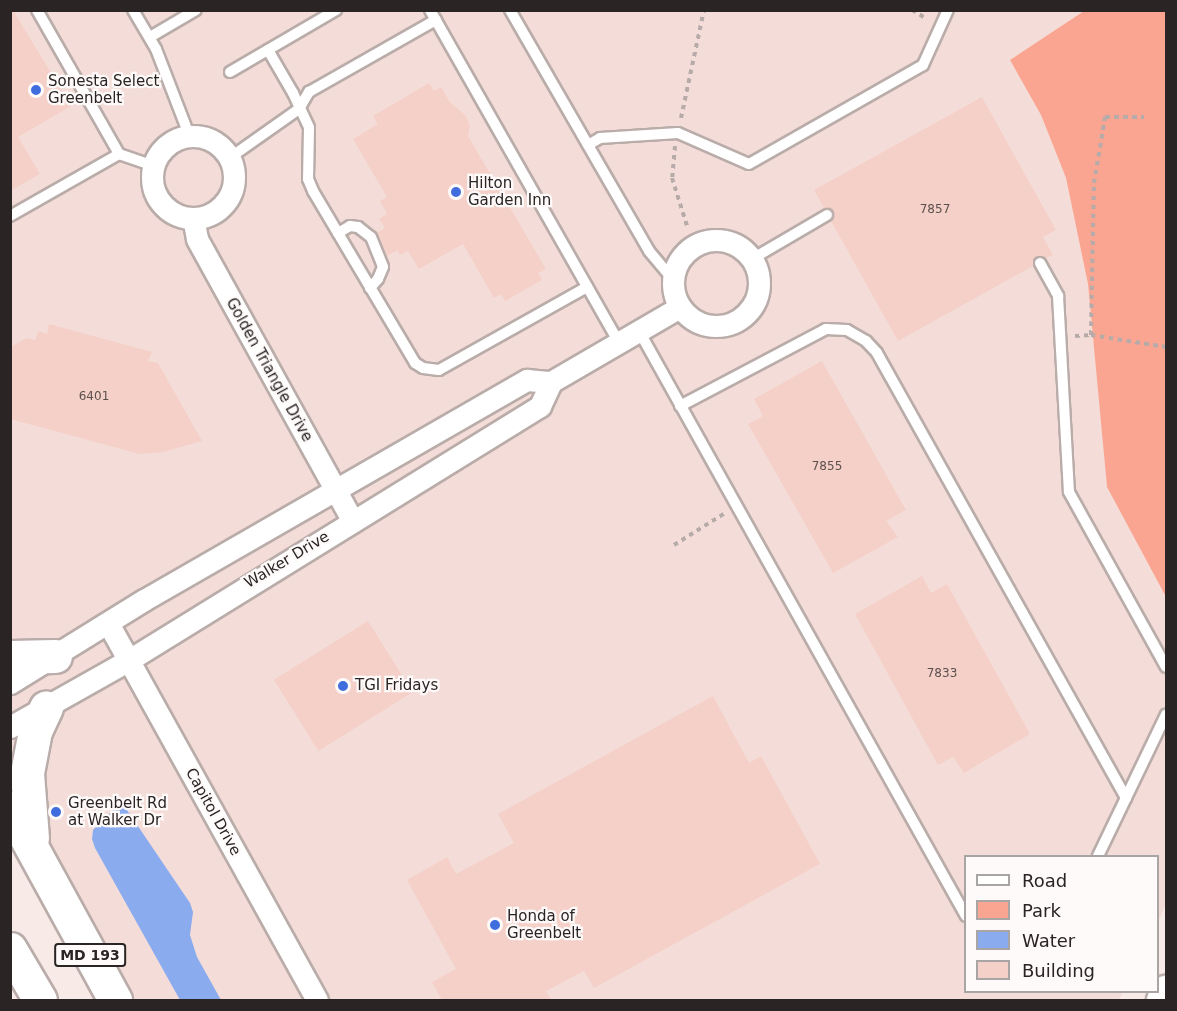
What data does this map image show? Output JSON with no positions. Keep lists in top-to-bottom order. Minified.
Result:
{"streets":{"main road":["MD 193"],"street":["Golden Triangle Drive","Walker Drive","Capitol Drive"]},"crossings":[["Golden Triangle Drive","Walker Drive"],["Walker Drive","Capitol Drive"]],"places":["Sonesta Select Greenbelt","Hilton Garden Inn","TGI Fridays","Greenbelt Rd at Walker Dr","Honda of Greenbelt"],"house_numbers":["7857","6401","7855","7833"],"legend":["Road","Park","Water","Building"]}
